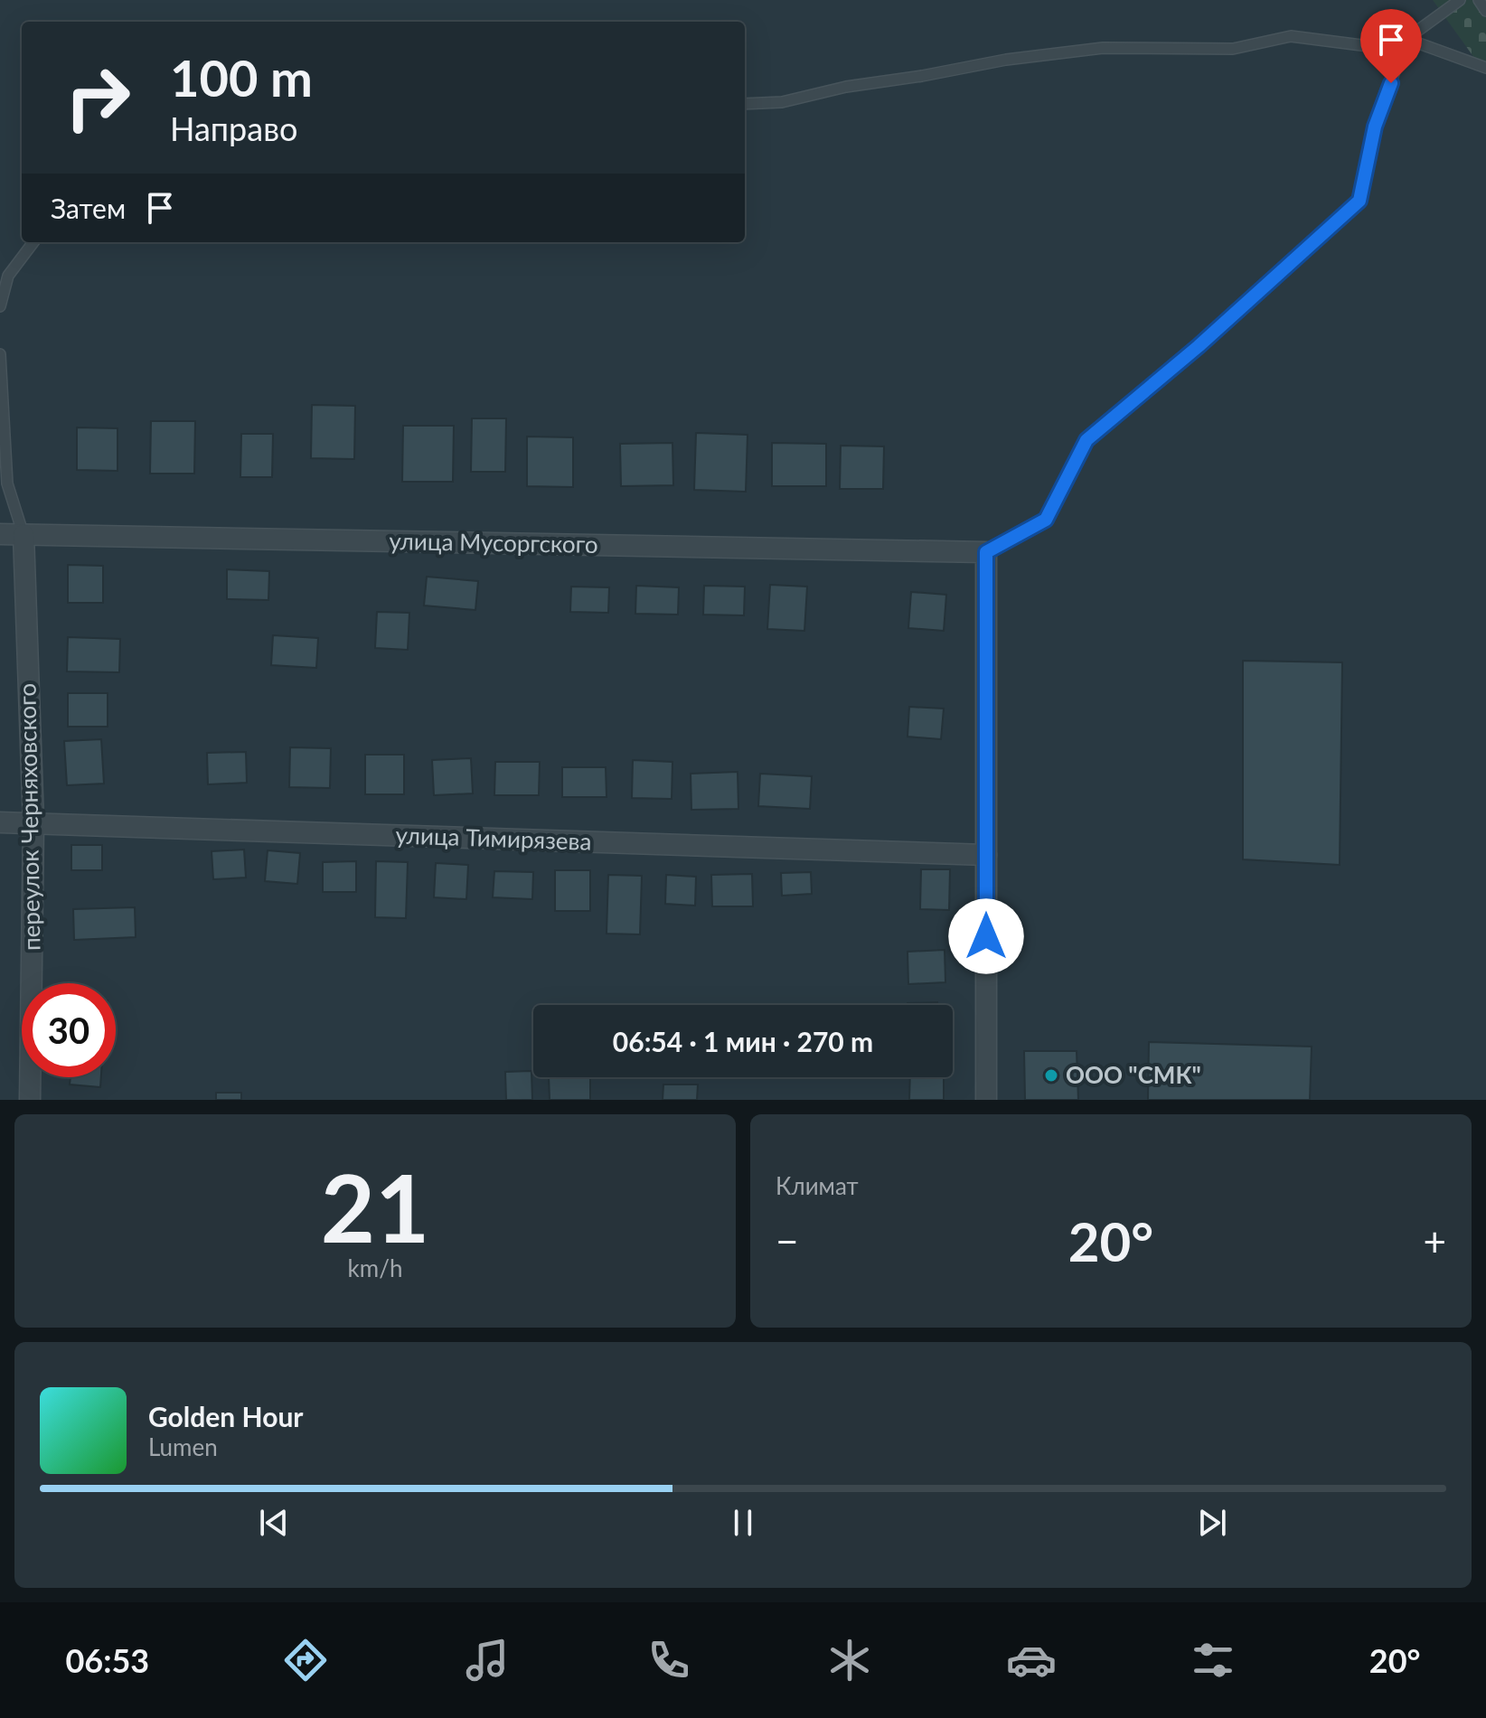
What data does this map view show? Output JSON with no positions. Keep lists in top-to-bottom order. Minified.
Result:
{"streets":{"street":["улица Мусоргского","переулок Черняховского","улица Тимирязева"]},"crossings":[["улица Мусоргского","переулок Черняховского"],["переулок Черняховского","улица Тимирязева"]],"places":["ООО \"СМК\""],"page":{"turn":["100 m","Направо"],"then":"Затем","limit":"30","trip":"06:54 · 1 мин · 270 m","tile":[["21","km/h"],"Климат"],"heat":["−","20°","+"],"song":["Golden Hour","Lumen"],"tabs":["06:53","20°"]}}
